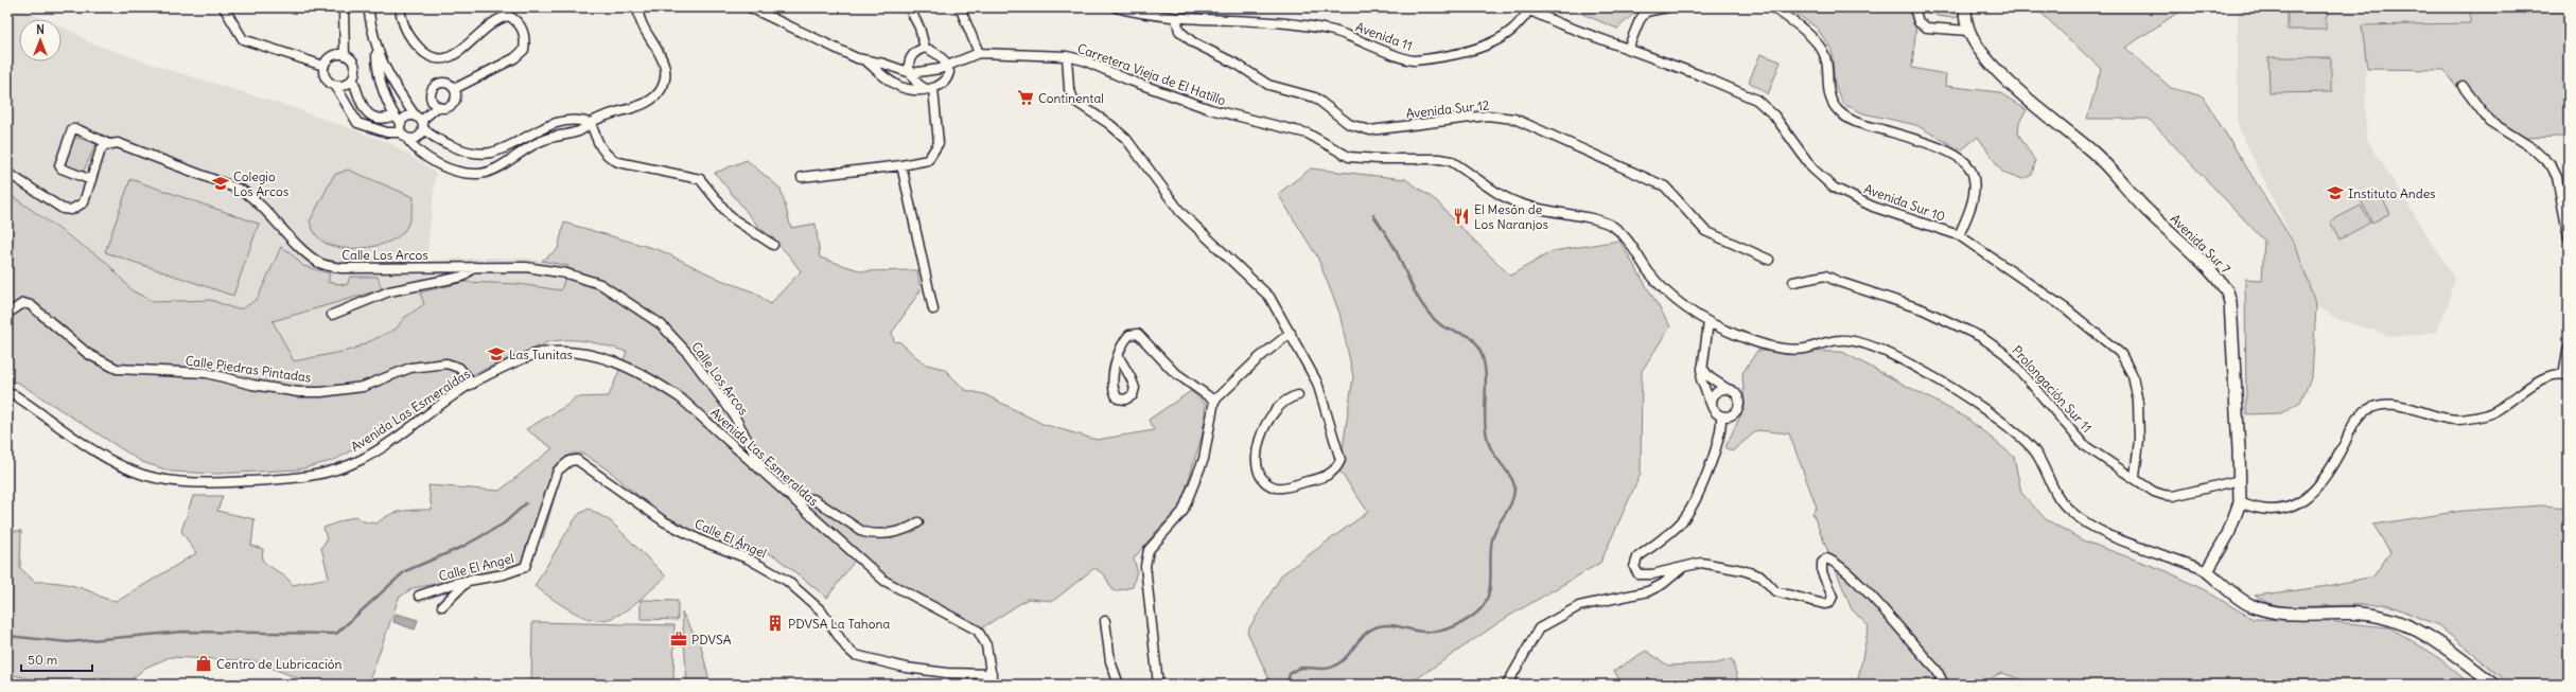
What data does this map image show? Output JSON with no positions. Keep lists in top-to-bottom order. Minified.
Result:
{"streets":{"main road":["Avenida Sur 7"],"street":["Avenida 11","Carretera Vieja de El Hatillo","Avenida Sur 12","Avenida Sur 10","Calle Los Arcos","Calle Piedras Pintadas","Prolongación Sur 11","Avenida Las Esmeraldas","Calle El Ángel","Calle El Angel"]},"crossings":[["Avenida 11","Avenida Sur 12"],["Avenida 11","Avenida Sur 10"],["Carretera Vieja de El Hatillo","Avenida Sur 7"],["Avenida Sur 10","Prolongación Sur 11"],["Avenida Sur 7","Prolongación Sur 11"],["Calle Los Arcos","Avenida Las Esmeraldas"],["Calle Piedras Pintadas","Avenida Las Esmeraldas"],["Avenida Las Esmeraldas","Calle El Ángel"],["Calle El Ángel","Calle El Angel"]],"places":{"supermarket":["Continental"],"school or university":["Colegio Los Arcos","Instituto Andes","Las Tunitas"],"restaurant":["El Mesón de Los Naranjos"],"building":["PDVSA La Tahona"],"office":["PDVSA"],"shop":["Centro de Lubricación"]},"scale_bar":"50 m","north":"top"}
